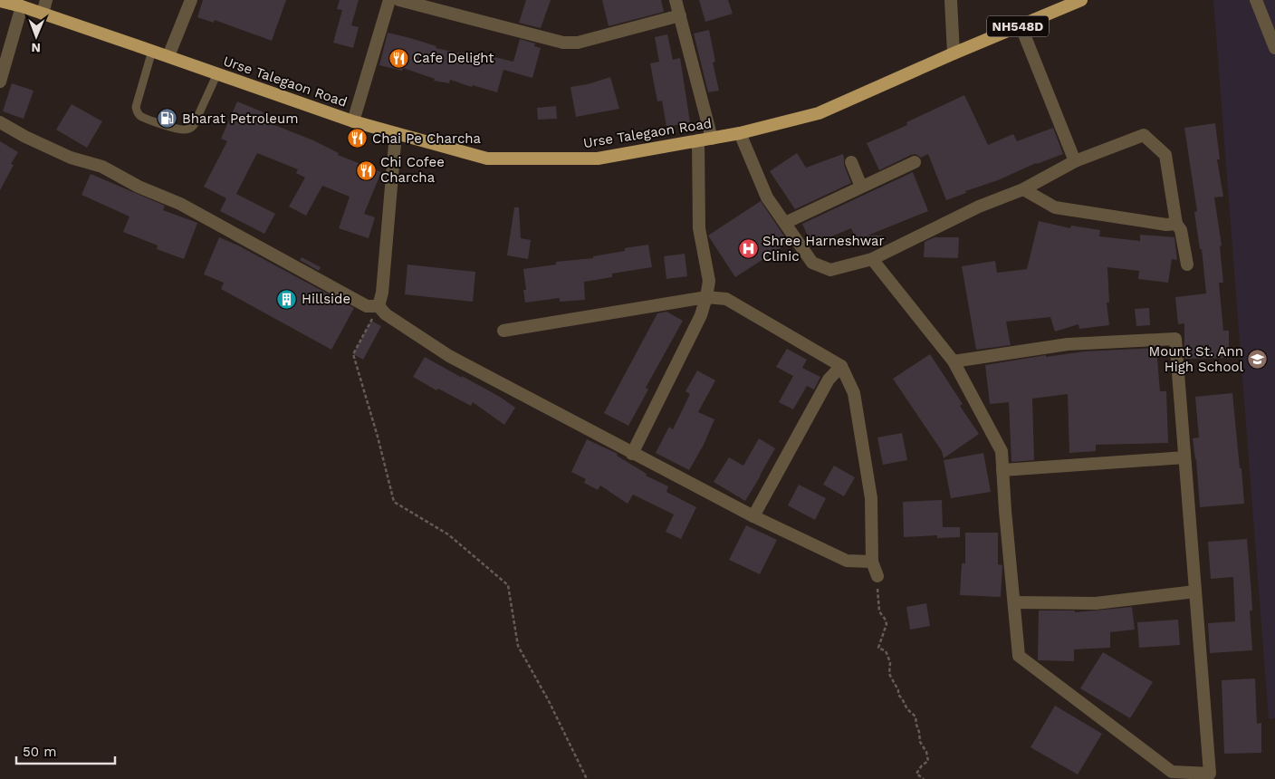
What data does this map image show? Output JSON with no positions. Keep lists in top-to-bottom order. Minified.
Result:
{"streets":{"highway":["NH548D","Urse Talegaon Road"]},"places":{"restaurant":["Cafe Delight","Chai Pe Charcha","Chi Cofee Charcha"],"fuel station":["Bharat Petroleum"],"hospital":["Shree Harneshwar Clinic"],"building":["Hillside"],"school or university":["Mount St. Ann High School"]},"scale_bar":"50 m","north":"bottom"}
